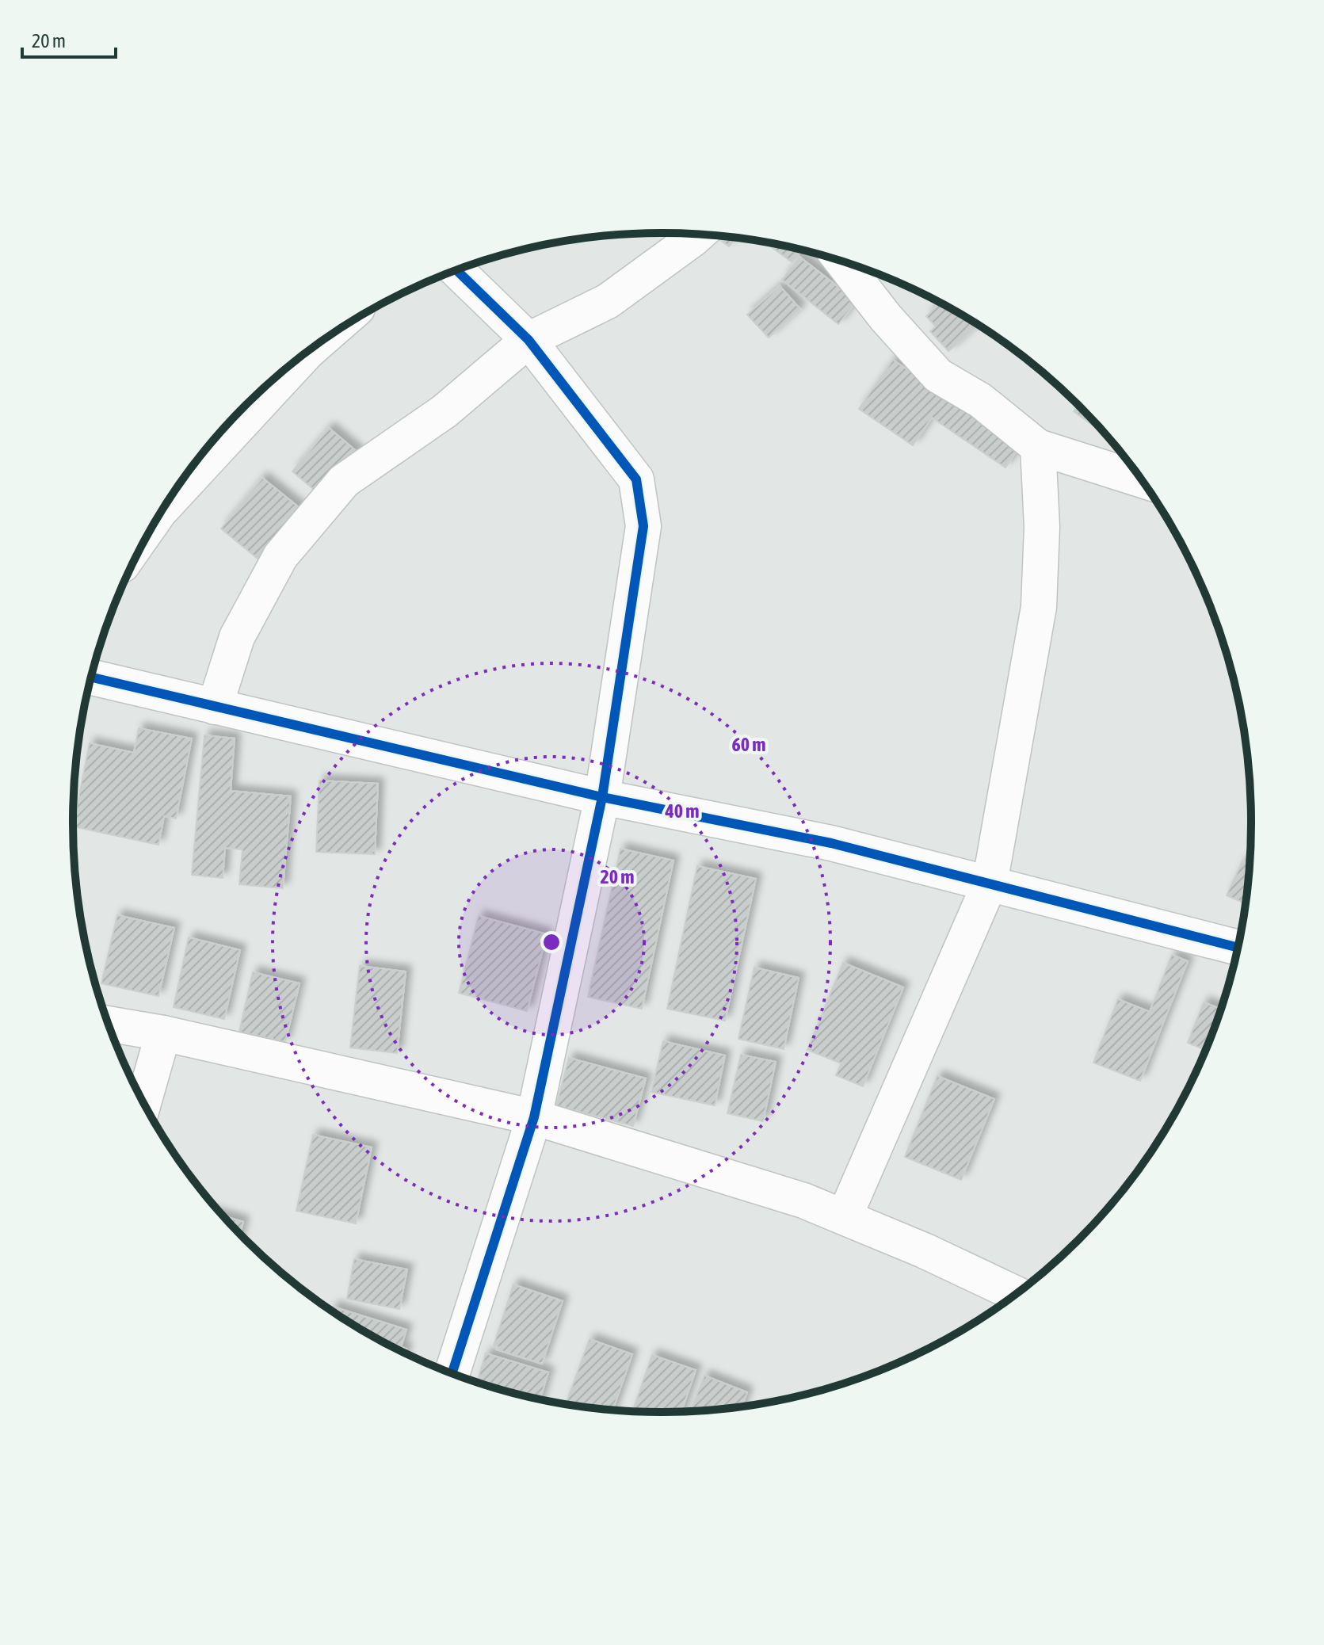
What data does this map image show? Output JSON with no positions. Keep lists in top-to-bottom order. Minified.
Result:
{"scale_bar":"20 m","rings":["60 m","40 m","20 m"]}
